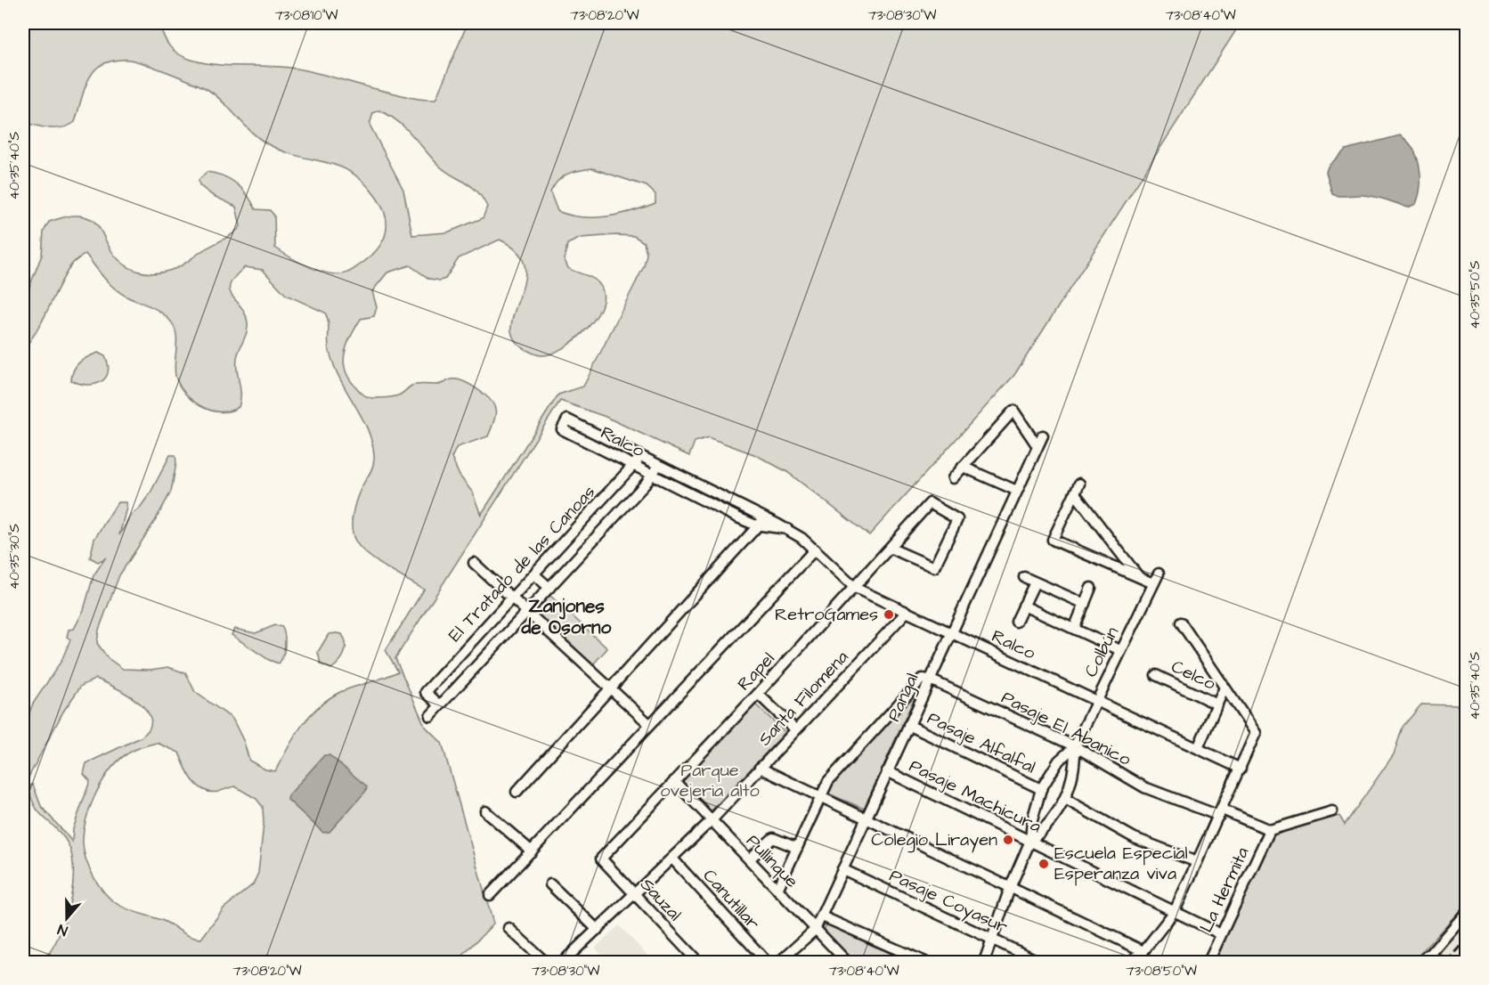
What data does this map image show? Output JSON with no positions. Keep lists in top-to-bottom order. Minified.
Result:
{"streets":{"street":["Ralco","El Tratado de las Canoas","Colbún","Rapel","Celco","Pangal","Santa Filomena","Pasaje El Abanico","Pasaje Alfalfal","Pasaje Machicura","Pullinque","La Hermita","Sauzal","Canutillar","Pasaje Coyasur"]},"crossings":[["Ralco","El Tratado de las Canoas"],["Ralco","Colbún"],["Ralco","Rapel"],["Ralco","Pangal"],["Ralco","Santa Filomena"],["Colbún","Pasaje El Abanico"],["Colbún","Pasaje Alfalfal"],["Colbún","Pasaje Machicura"],["Colbún","Pasaje Coyasur"],["Rapel","Pullinque"],["Rapel","Sauzal"],["Pangal","Pasaje El Abanico"],["Pangal","Pasaje Alfalfal"],["Pangal","Pasaje Machicura"],["Pangal","Pullinque"],["Pangal","Pasaje Coyasur"],["Santa Filomena","Pullinque"],["Santa Filomena","Sauzal"],["Santa Filomena","Canutillar"],["Pasaje Machicura","La Hermita"]],"districts":["Zanjones de Osorno"],"parks":["Parque ovejeria alto"],"places":["RetroGames","Colegio Lirayen","Escuela Especial Esperanza viva"],"north":"bottom","coordinates":["73°08'10\"W","73°08'20\"W","73°08'30\"W","73°08'40\"W","40°35'40\"S","40°35'50\"S","40°35'30\"S","73°08'50\"W"]}
